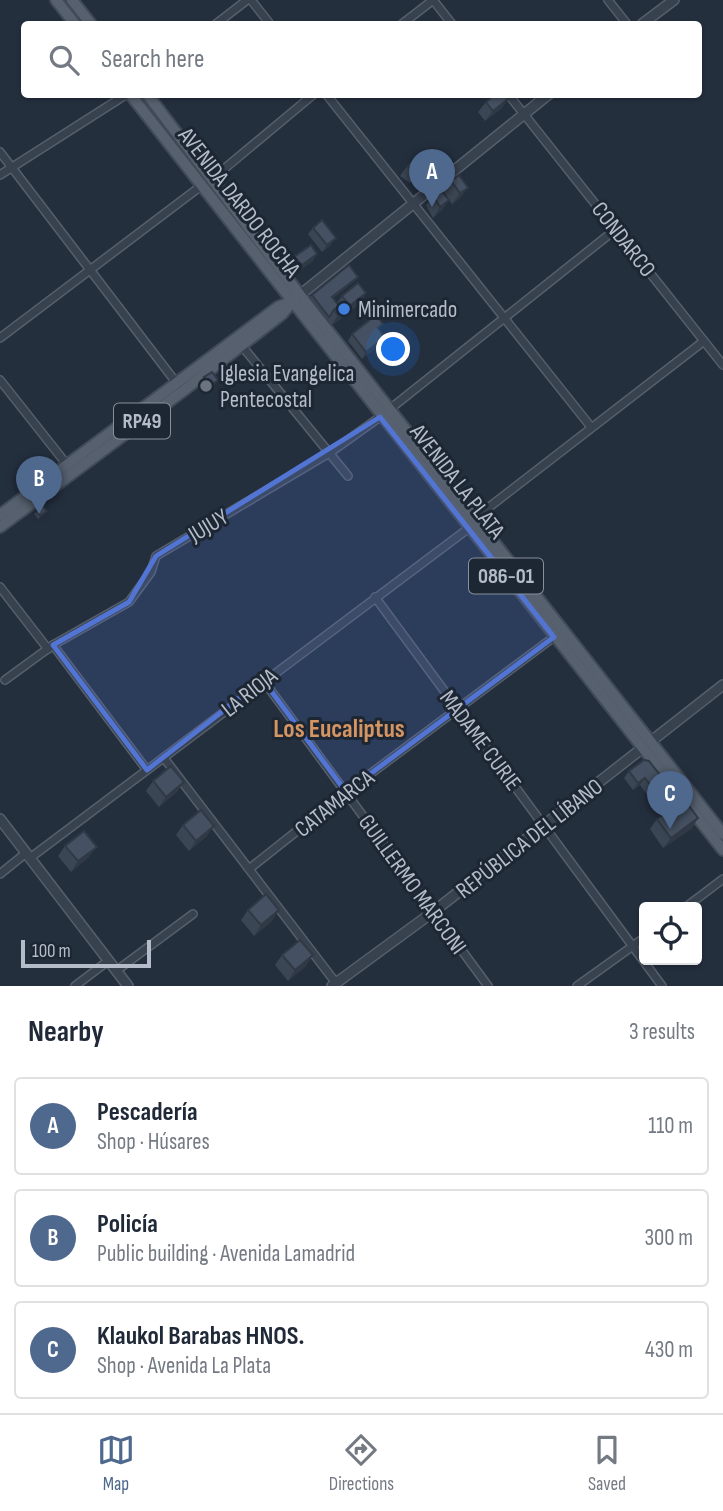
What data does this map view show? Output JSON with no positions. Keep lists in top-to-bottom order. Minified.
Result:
{"streets":{"main road":["AVENIDA DARDO ROCHA","RP49","AVENIDA LA PLATA","086-01"],"street":["CONDARCO","JUJUY","LA RIOJA","MADAME CURIE","CATAMARCA","REPÚBLICA DEL LÍBANO","GUILLERMO MARCONI"]},"crossings":[["AVENIDA DARDO ROCHA","RP49"],["AVENIDA DARDO ROCHA","AVENIDA LA PLATA"],["CONDARCO","RP49"],["CONDARCO","LA RIOJA"],["RP49","AVENIDA LA PLATA"],["AVENIDA LA PLATA","JUJUY"],["AVENIDA LA PLATA","LA RIOJA"],["AVENIDA LA PLATA","CATAMARCA"],["AVENIDA LA PLATA","REPÚBLICA DEL LÍBANO"],["LA RIOJA","MADAME CURIE"],["LA RIOJA","GUILLERMO MARCONI"],["MADAME CURIE","CATAMARCA"],["MADAME CURIE","REPÚBLICA DEL LÍBANO"],["CATAMARCA","GUILLERMO MARCONI"],["REPÚBLICA DEL LÍBANO","GUILLERMO MARCONI"]],"districts":["Los Eucaliptus"],"places":["Minimercado","Iglesia Evangelica Pentecostal"],"scale_bar":"100 m","page":{"search":"Search here","pins":["A","B","C"],"scale":"100 m","heading":["Nearby","3 results"],"list":[{"mark":"A","name":"Pescadería","note":"Shop · Húsares","value":"110 m"},{"mark":"B","name":"Policía","note":"Public building · Avenida Lamadrid","value":"300 m"},{"mark":"C","name":"Klaukol Barabas HNOS.","note":"Shop · Avenida La Plata","value":"430 m"}],"nav":["Map","Directions","Saved"]}}
